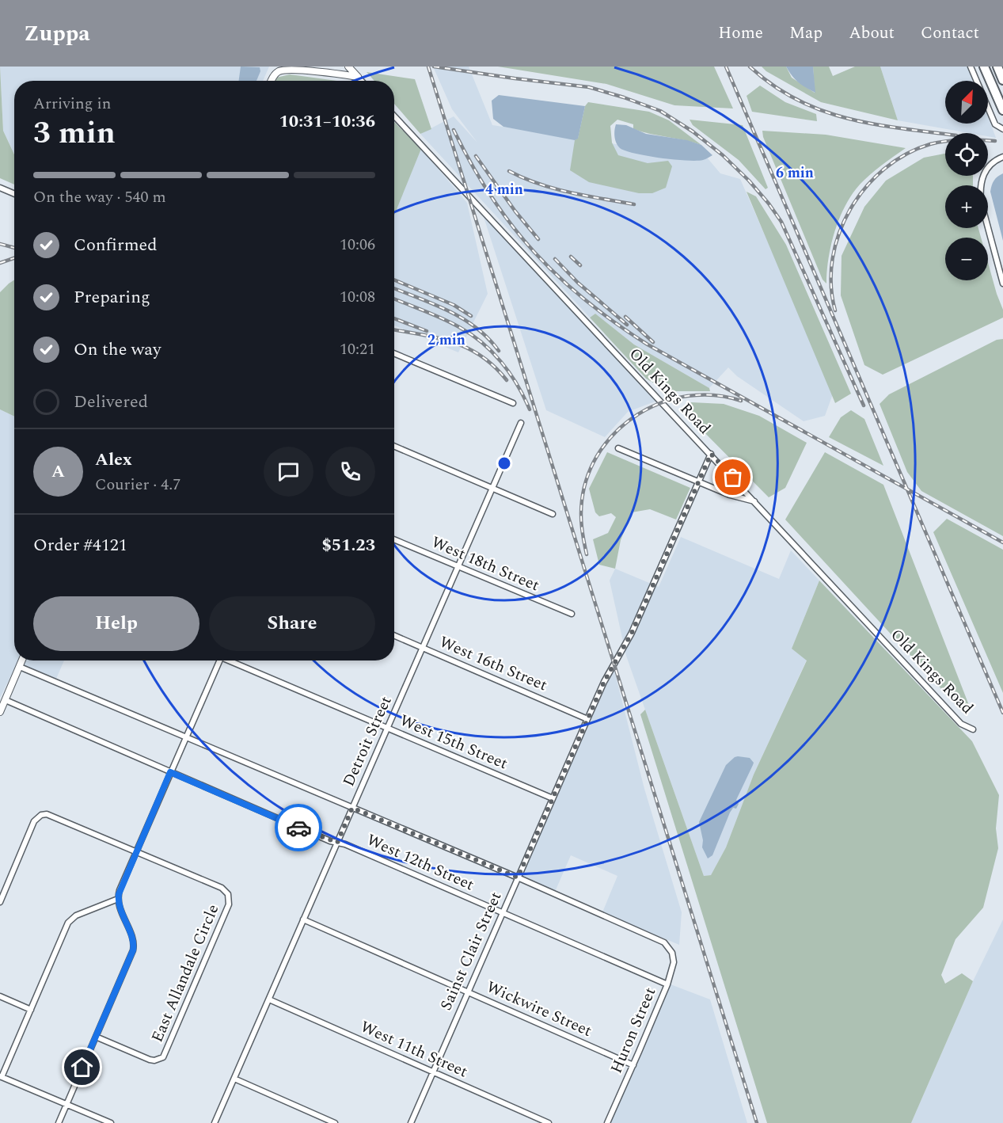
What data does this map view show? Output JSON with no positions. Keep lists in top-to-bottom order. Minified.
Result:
{"streets":{"street":["Old Kings Road","West 18th Street","West 16th Street","Detroit Street","West 15th Street","West 12th Street","Sainst Clair Street","East Allandale Circle","Wickwire Street","Huron Street","West 11th Street"]},"crossings":[["Old Kings Road","Sainst Clair Street"],["West 18th Street","Detroit Street"],["West 16th Street","Detroit Street"],["West 16th Street","Sainst Clair Street"],["Detroit Street","West 15th Street"],["Detroit Street","West 12th Street"],["Detroit Street","Wickwire Street"],["Detroit Street","West 11th Street"],["West 15th Street","Sainst Clair Street"],["West 12th Street","Sainst Clair Street"],["West 12th Street","Huron Street"],["Sainst Clair Street","Wickwire Street"],["Sainst Clair Street","West 11th Street"],["Wickwire Street","Huron Street"]],"north":"top right","page":{"header":"Zuppa","nav":["Home","Map","About","Contact"],"map_buttons":["+","−"],"heading":["3 min","Arriving in","10:31–10:36"],"panel":["Alex","Courier · 4.7","Order #4121","$51.23"],"bar":"On the way · 540 m","list":[["Confirmed","10:06"],["Preparing","10:08"],["On the way","10:21"],"Delivered"],"round":"A","buttons":["Help","Share"]},"rings":["6 min","4 min","2 min"]}
